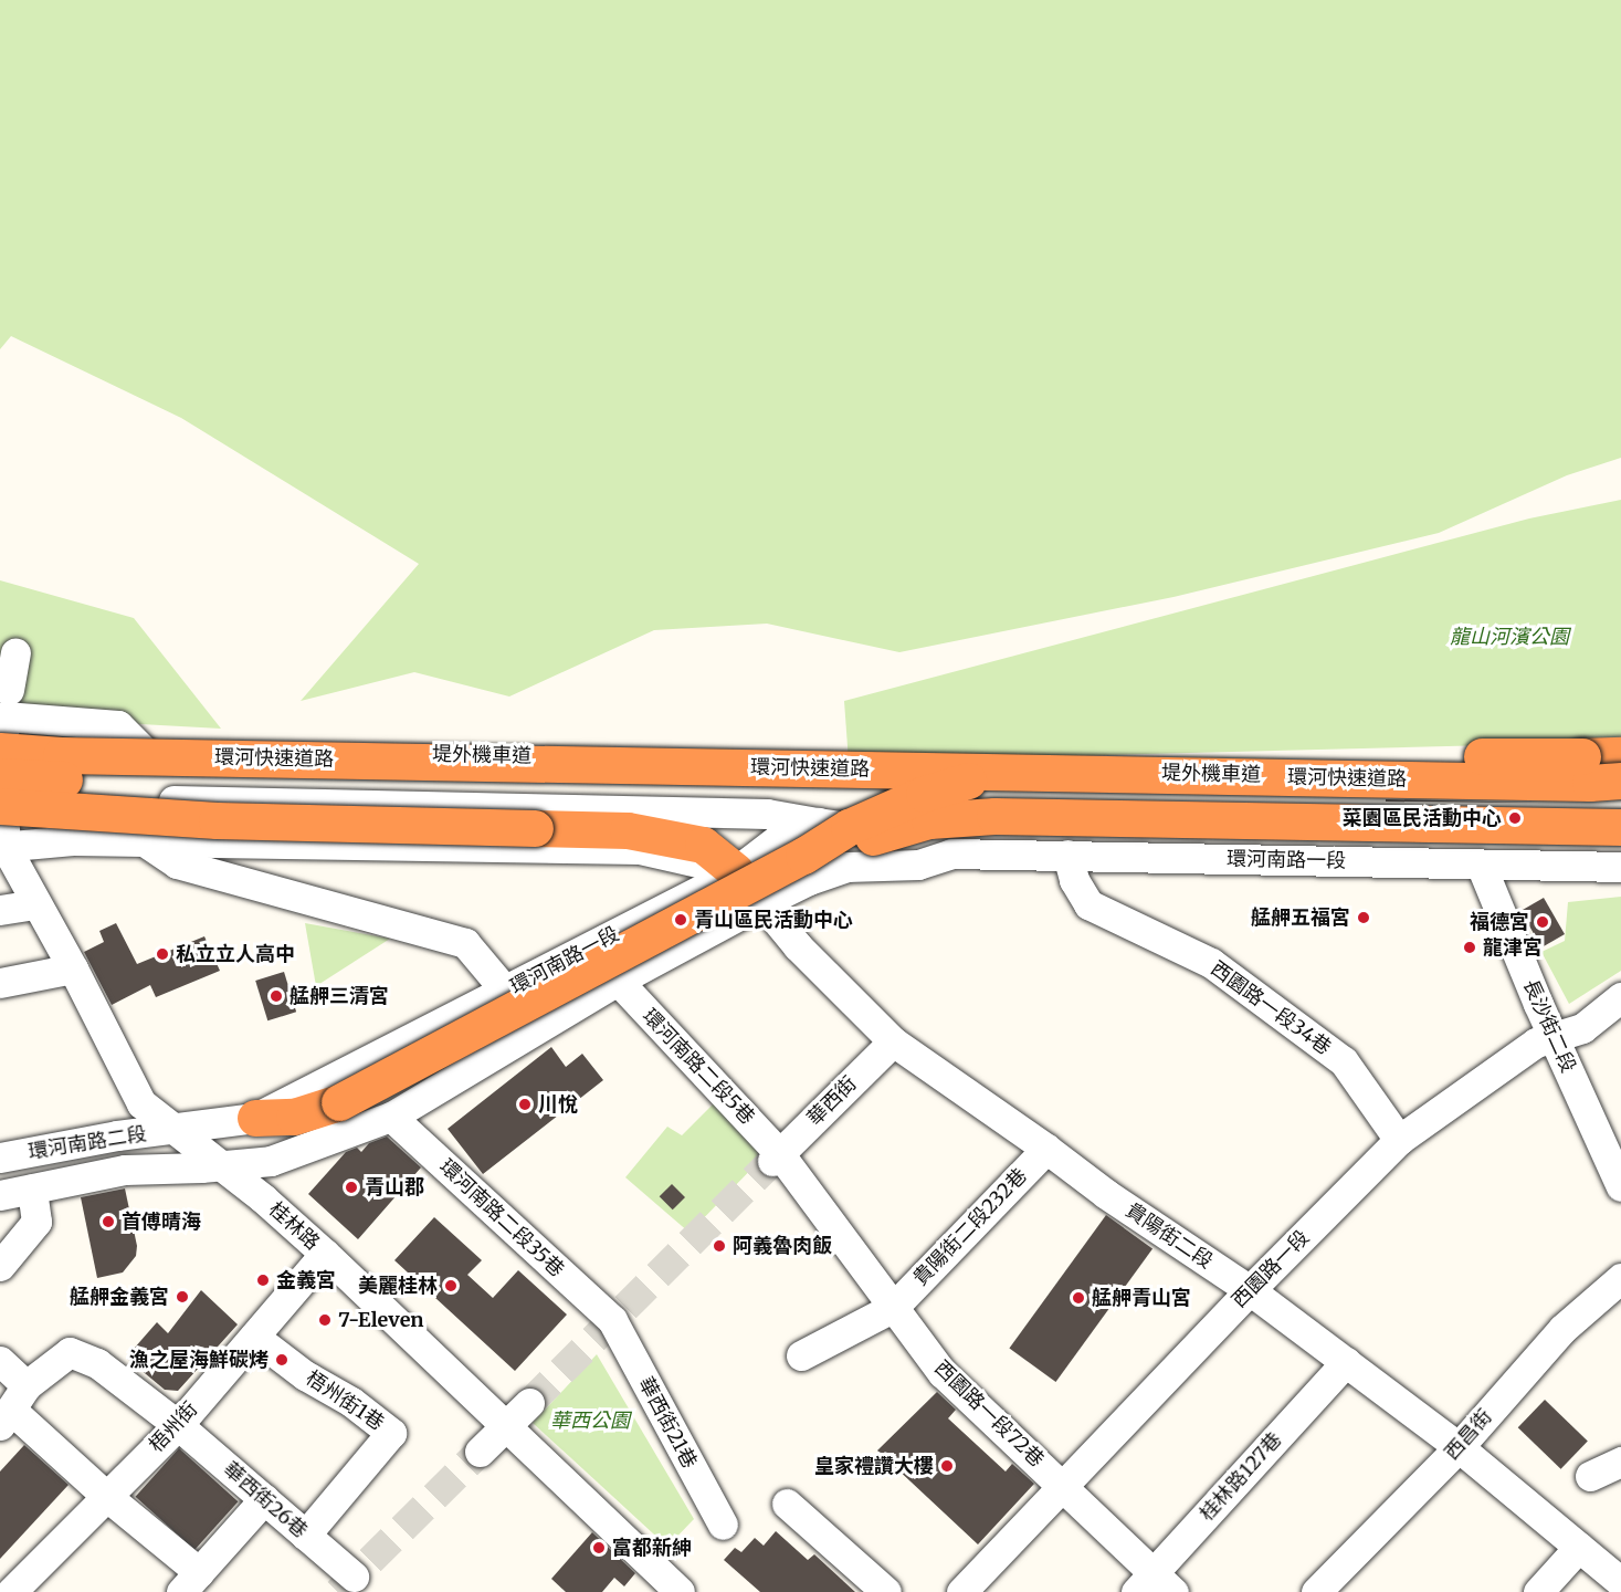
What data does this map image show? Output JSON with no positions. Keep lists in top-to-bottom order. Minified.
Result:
{"streets":{"highway":["環河快速道路"],"street":["堤外機車道","環河南路一段","西園路一段34巷","長沙街二段","環河南路二段5巷","華西街","環河南路二段","環河南路二段35巷","桂林路","貴陽街二段232巷","貴陽街二段","西園路一段","梧州街1巷","西園路一段72巷","華西街21巷","梧州街","西昌街","桂林路127巷","華西街26巷"]},"crossings":[["堤外機車道","環河快速道路"],["堤外機車道","桂林路"],["環河快速道路","桂林路"],["環河南路一段","西園路一段34巷"],["環河南路一段","長沙街二段"],["環河南路一段","環河南路二段5巷"],["環河南路一段","環河南路二段"],["環河南路一段","環河南路二段35巷"],["環河南路一段","桂林路"],["環河南路一段","貴陽街二段"],["西園路一段34巷","西園路一段"],["長沙街二段","西園路一段"],["環河南路二段5巷","華西街"],["環河南路二段5巷","西園路一段72巷"],["華西街","貴陽街二段"],["華西街","西園路一段72巷"],["環河南路二段","桂林路"],["環河南路二段35巷","華西街21巷"],["桂林路","梧州街"],["貴陽街二段232巷","貴陽街二段"],["貴陽街二段232巷","西園路一段72巷"],["貴陽街二段","西園路一段"],["貴陽街二段","西昌街"],["貴陽街二段","桂林路127巷"],["西園路一段","西園路一段72巷"],["梧州街1巷","梧州街"],["梧州街1巷","華西街26巷"],["西園路一段72巷","桂林路127巷"],["梧州街","華西街26巷"]],"parks":["龍山河濱公園","華西公園"],"places":["菜園區民活動中心","艋舺五福宮","青山區民活動中心","福德宮","龍津宮","私立立人高中","艋舺三清宮","川悅","青山郡","首傅晴海","阿義魯肉飯","金義宮","美麗桂林","艋舺金義宮","艋舺青山宮","7-Eleven","漁之屋海鮮碳烤","皇家禮讚大樓","富都新紳"]}
